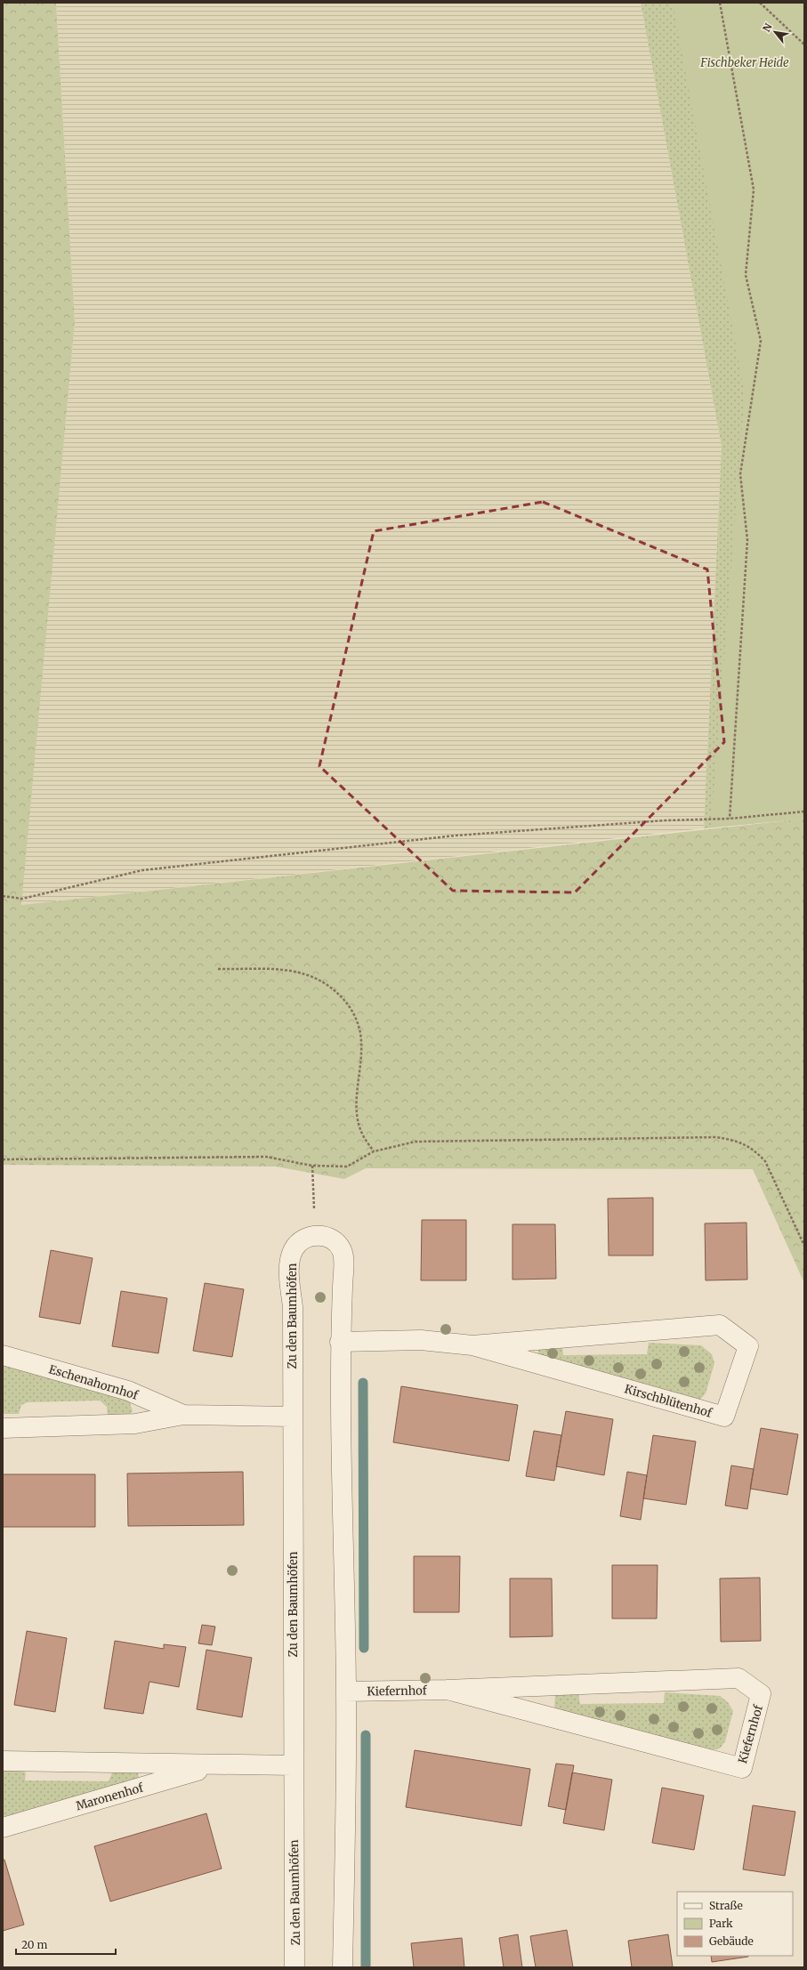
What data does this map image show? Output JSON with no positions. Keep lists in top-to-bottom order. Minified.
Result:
{"streets":{"street":["Zu den Baumhöfen","Eschenahornhof","Kirschblütenhof","Kiefernhof","Maronenhof"]},"crossings":[["Zu den Baumhöfen","Eschenahornhof"],["Zu den Baumhöfen","Maronenhof"]],"parks":["Fischbeker Heide"],"legend":["Straße","Park","Gebäude"],"scale_bar":"20 m","north":"top left"}
